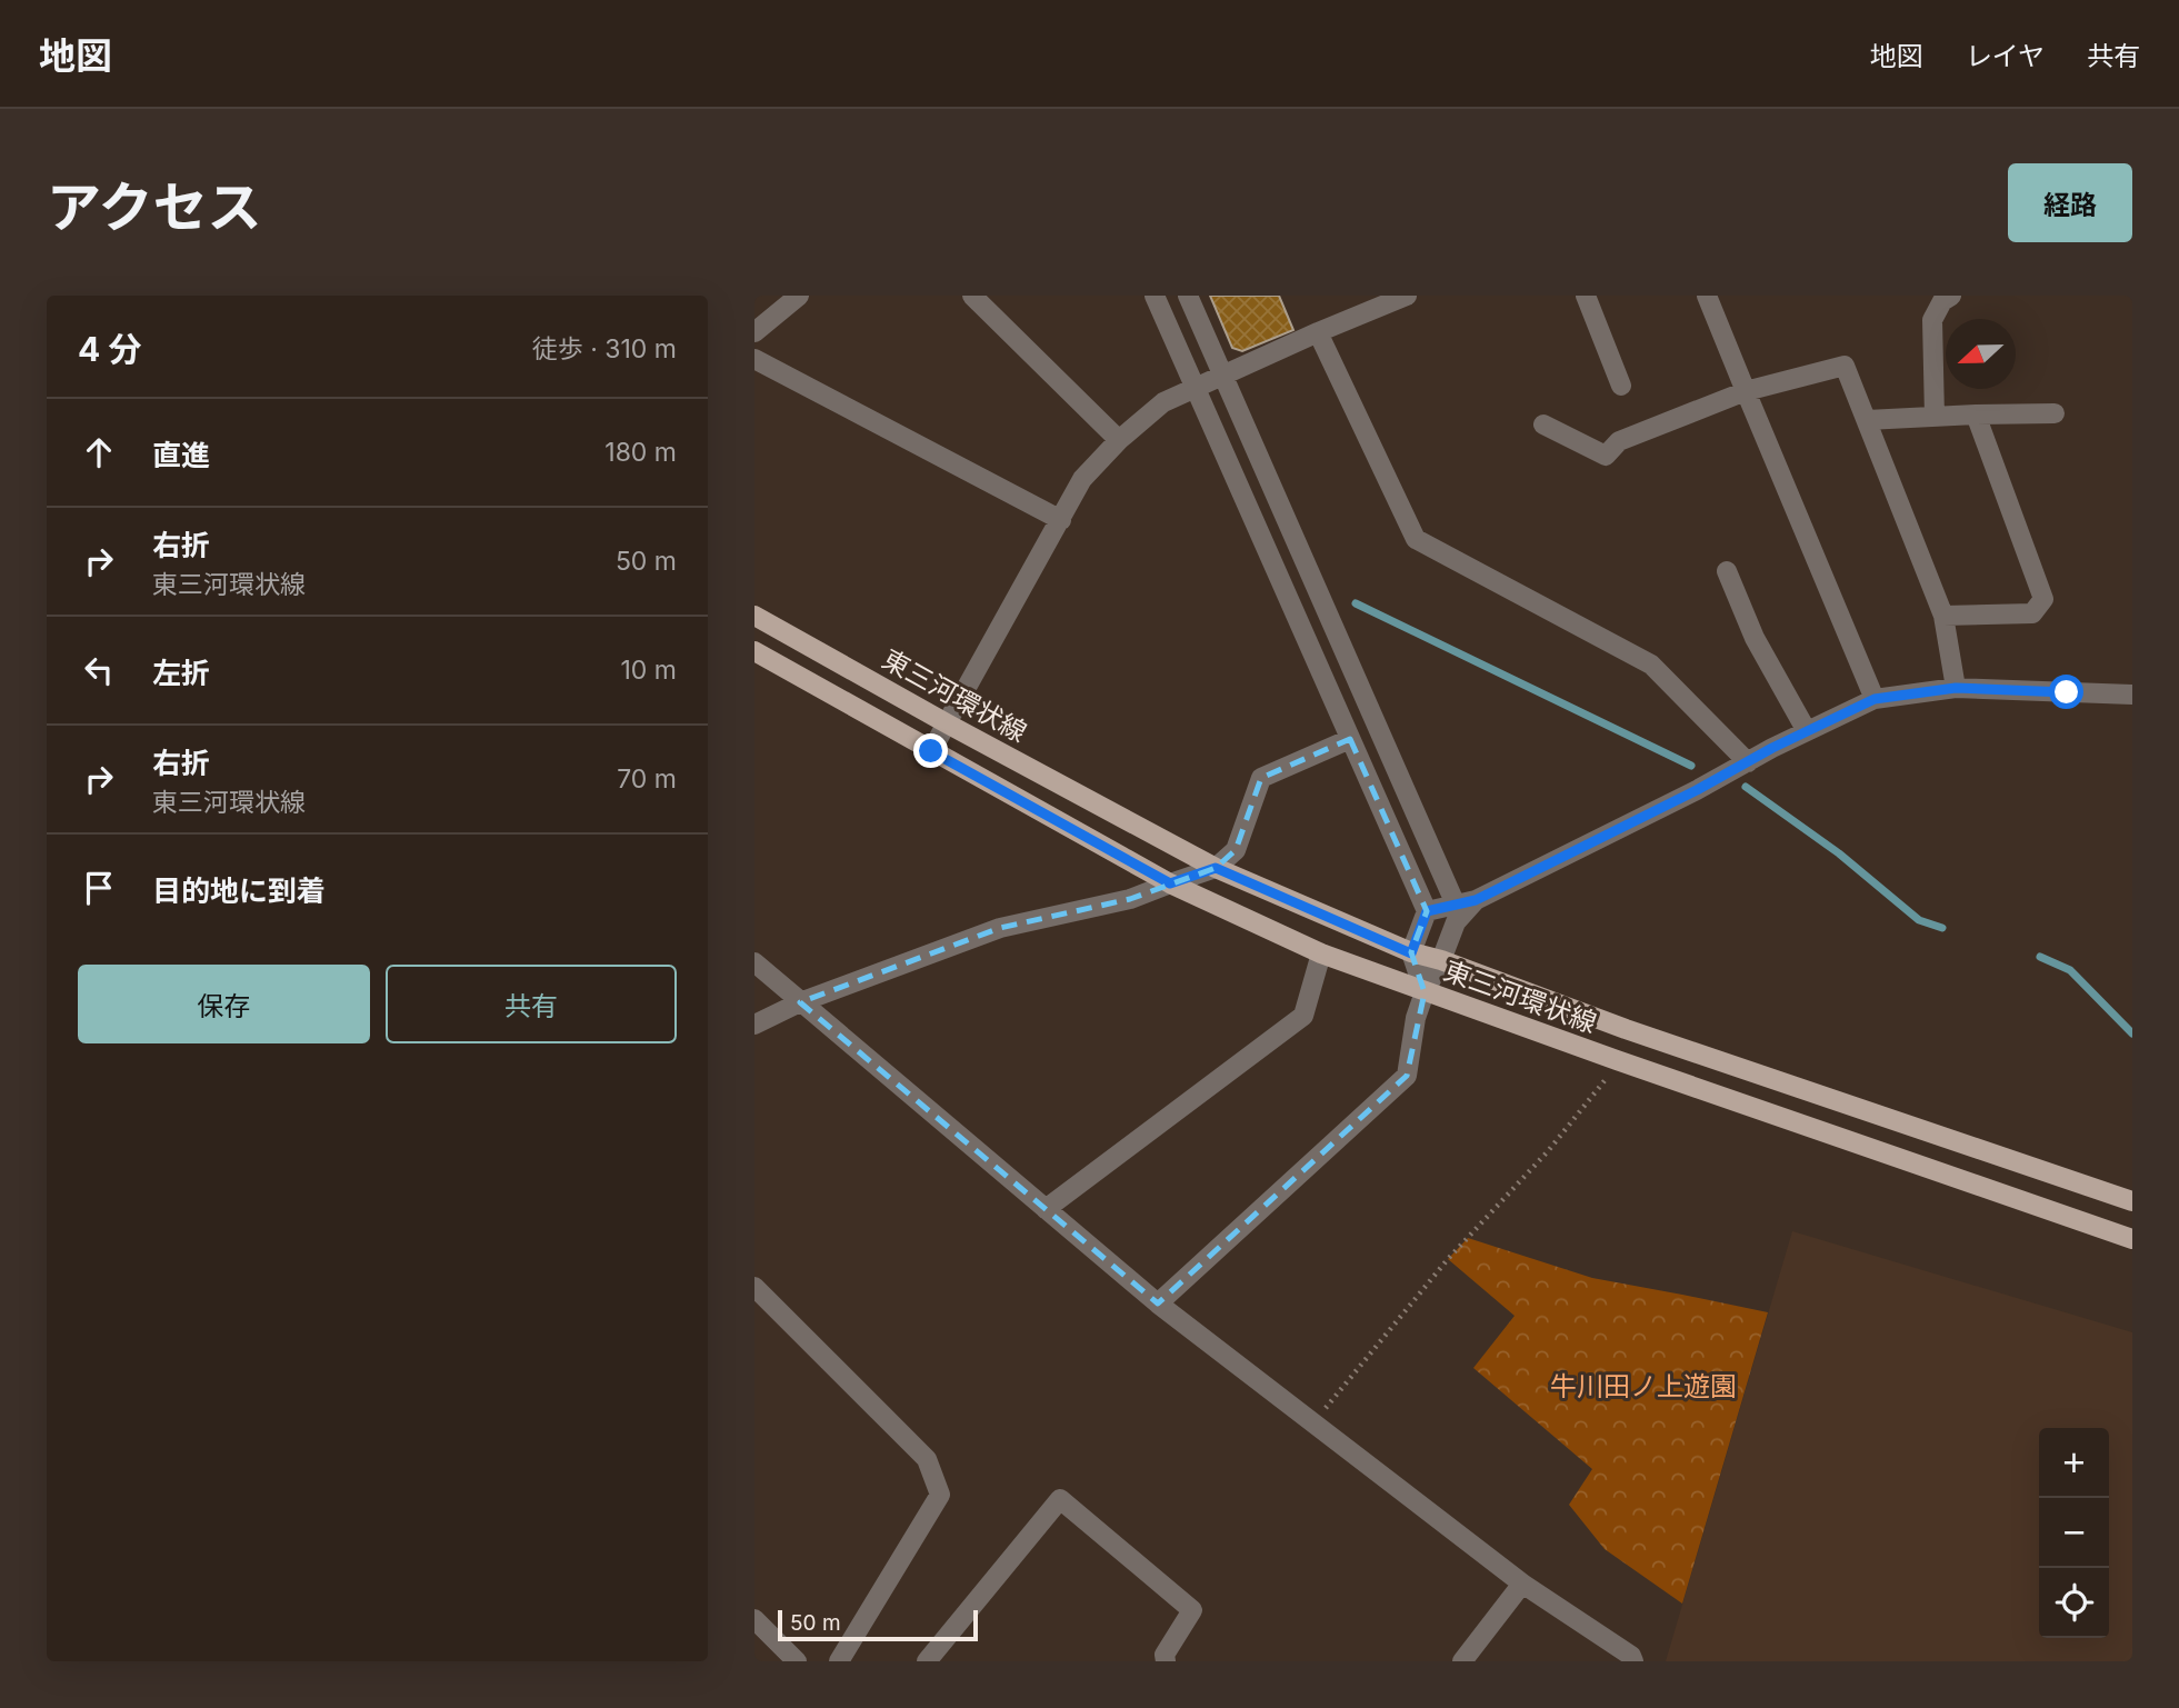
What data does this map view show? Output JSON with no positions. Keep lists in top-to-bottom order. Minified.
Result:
{"streets":{"main road":["東三河環状線"]},"parks":["牛川田ノ上遊園"],"scale_bar":"50 m","north":"left","page":{"header":"地図","nav":["地図","レイヤ","共有"],"title":"アクセス","buttons":["経路",["保存","共有"]],"heading":["4 分","徒歩 · 310 m"],"list":[["直進","180 m"],["右折","東三河環状線","50 m"],["左折","10 m"],["右折","東三河環状線","70 m"],"目的地に到着"],"map_buttons":["+","−"],"scale":"50 m"}}
